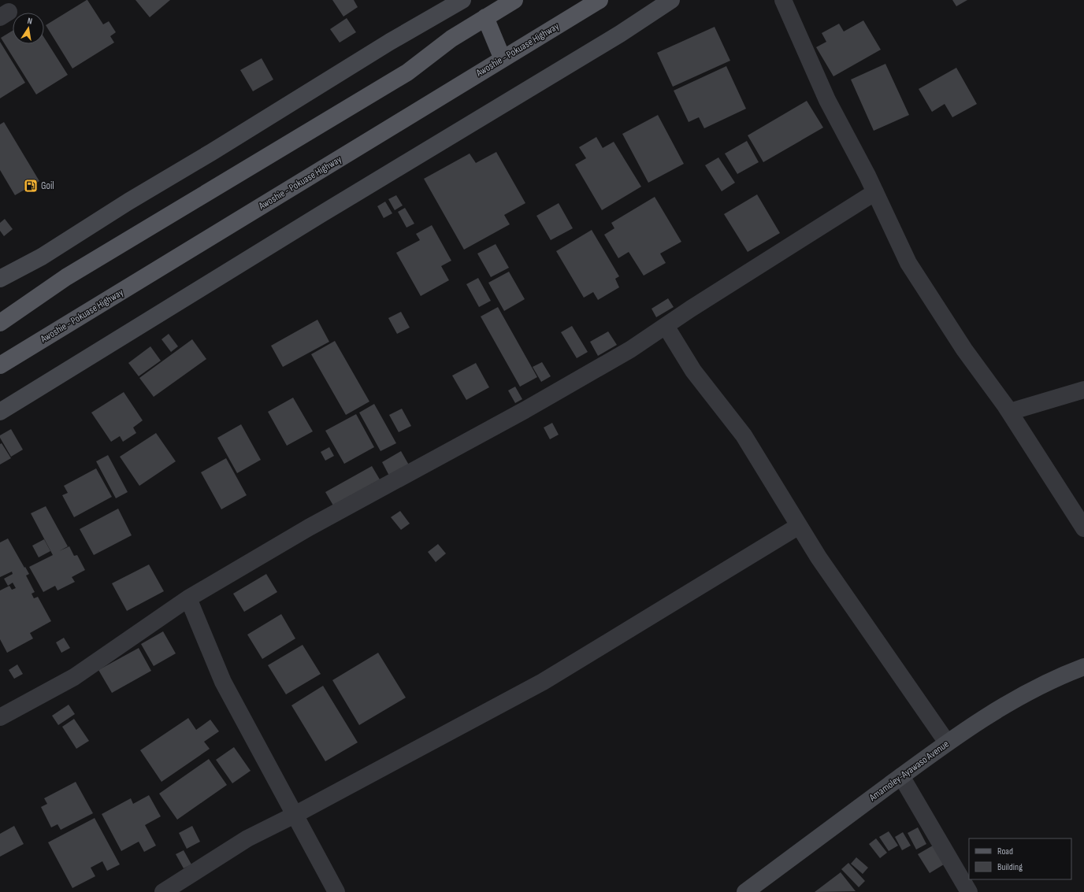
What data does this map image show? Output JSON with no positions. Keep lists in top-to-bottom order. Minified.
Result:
{"streets":{"main road":["Awoshie - Pokuase Highway"],"street":["Amamoley-Ayawaso Avenue"]},"places":{"fuel station":["Goil"]},"legend":["Road","Building"],"north":"top"}
